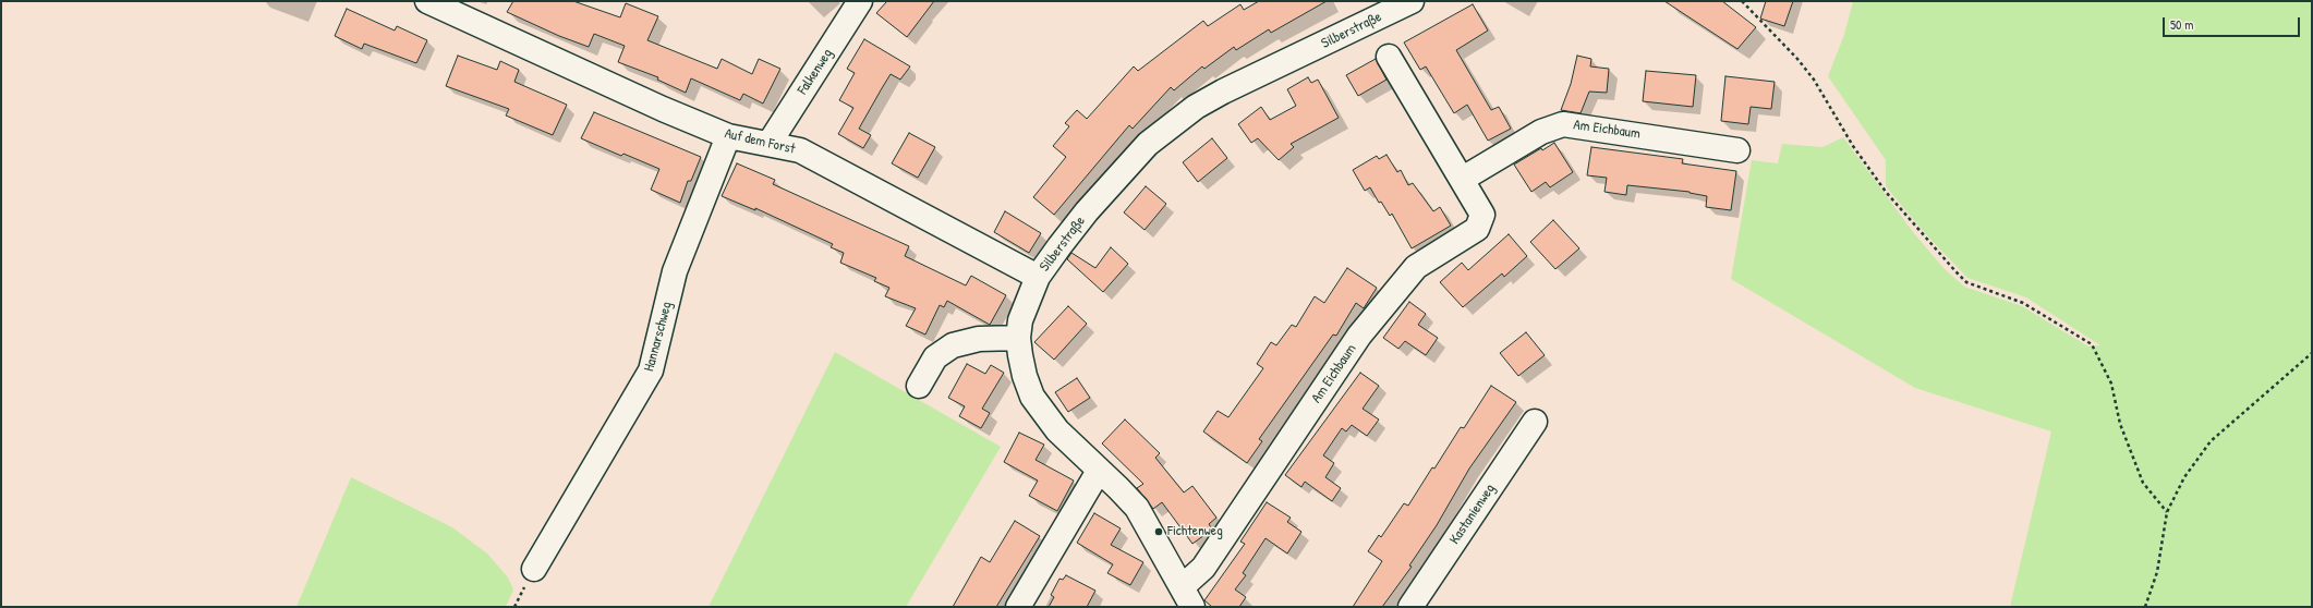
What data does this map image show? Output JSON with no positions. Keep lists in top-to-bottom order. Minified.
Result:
{"streets":{"street":["Silberstraße","Falkenweg","Am Eichbaum","Auf dem Forst","Hannarschweg","Kastanienweg"]},"crossings":[["Silberstraße","Am Eichbaum"],["Silberstraße","Auf dem Forst"],["Falkenweg","Auf dem Forst"],["Auf dem Forst","Hannarschweg"]],"places":["Fichtenweg"],"scale_bar":"50 m"}
